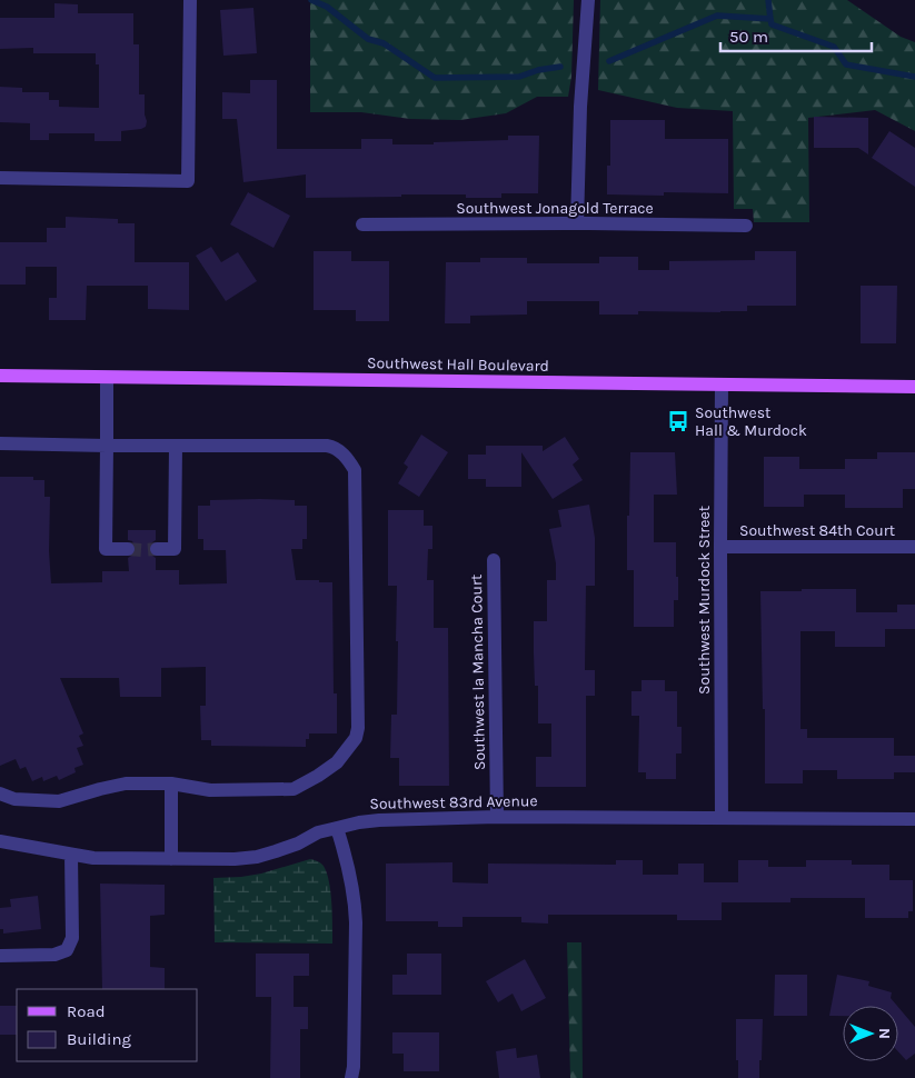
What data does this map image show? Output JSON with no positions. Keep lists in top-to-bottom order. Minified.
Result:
{"streets":{"main road":["Southwest Hall Boulevard"],"street":["Southwest Jonagold Terrace","Southwest 84th Court","Southwest Murdock Street","Southwest la Mancha Court","Southwest 83rd Avenue"]},"crossings":[["Southwest Hall Boulevard","Southwest Murdock Street"],["Southwest 84th Court","Southwest Murdock Street"],["Southwest Murdock Street","Southwest 83rd Avenue"],["Southwest la Mancha Court","Southwest 83rd Avenue"]],"places":{"bus stop":["Southwest Hall & Murdock"]},"legend":["Road","Building"],"scale_bar":"50 m","north":"right"}
